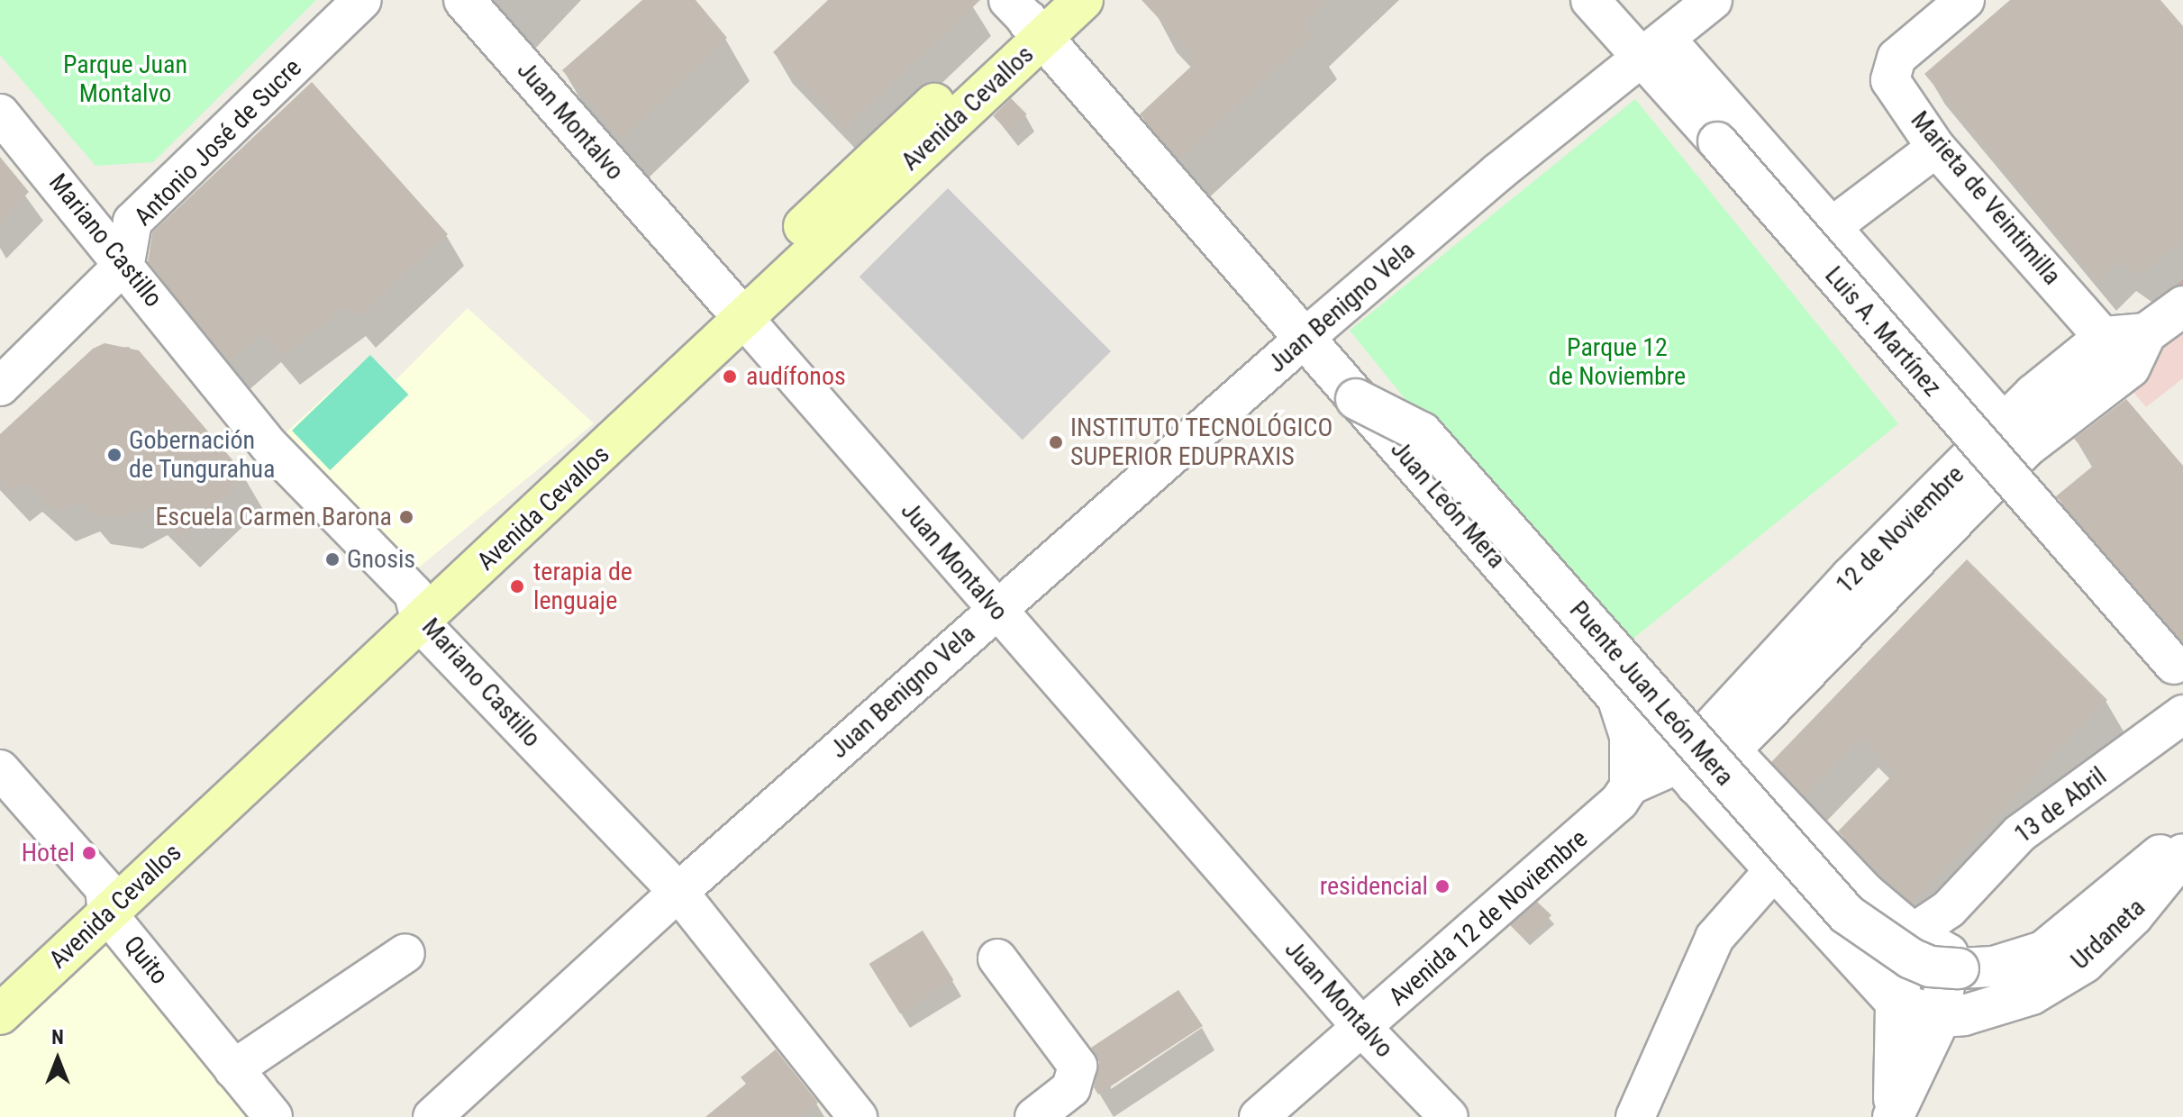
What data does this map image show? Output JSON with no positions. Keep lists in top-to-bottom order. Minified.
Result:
{"streets":{"main road":["Avenida Cevallos"],"street":["Juan Montalvo","Antonio José de Sucre","Marieta de Veintimilla","Mariano Castillo","Juan Benigno Vela","Luis A. Martínez","Juan León Mera","12 de Noviembre","Puente Juan León Mera","13 de Abril","Avenida 12 de Noviembre","Urdaneta","Quito"]},"crossings":[["Avenida Cevallos","Juan Montalvo"],["Avenida Cevallos","Mariano Castillo"],["Avenida Cevallos","Juan León Mera"],["Avenida Cevallos","Quito"],["Juan Montalvo","Juan Benigno Vela"],["Juan Montalvo","Avenida 12 de Noviembre"],["Antonio José de Sucre","Mariano Castillo"],["Marieta de Veintimilla","12 de Noviembre"],["Mariano Castillo","Juan Benigno Vela"],["Juan Benigno Vela","Luis A. Martínez"],["Juan Benigno Vela","Juan León Mera"],["Luis A. Martínez","12 de Noviembre"],["Juan León Mera","12 de Noviembre"],["Juan León Mera","Puente Juan León Mera"],["Juan León Mera","Urdaneta"]],"parks":["Parque Juan Montalvo","Parque 12 de Noviembre"],"places":["audífonos","INSTITUTO TECNOLÓGICO SUPERIOR EDUPRAXIS","Gobernación de Tungurahua","Escuela Carmen Barona","Gnosis","terapia de lenguaje","Hotel","residencial"],"north":"top"}
